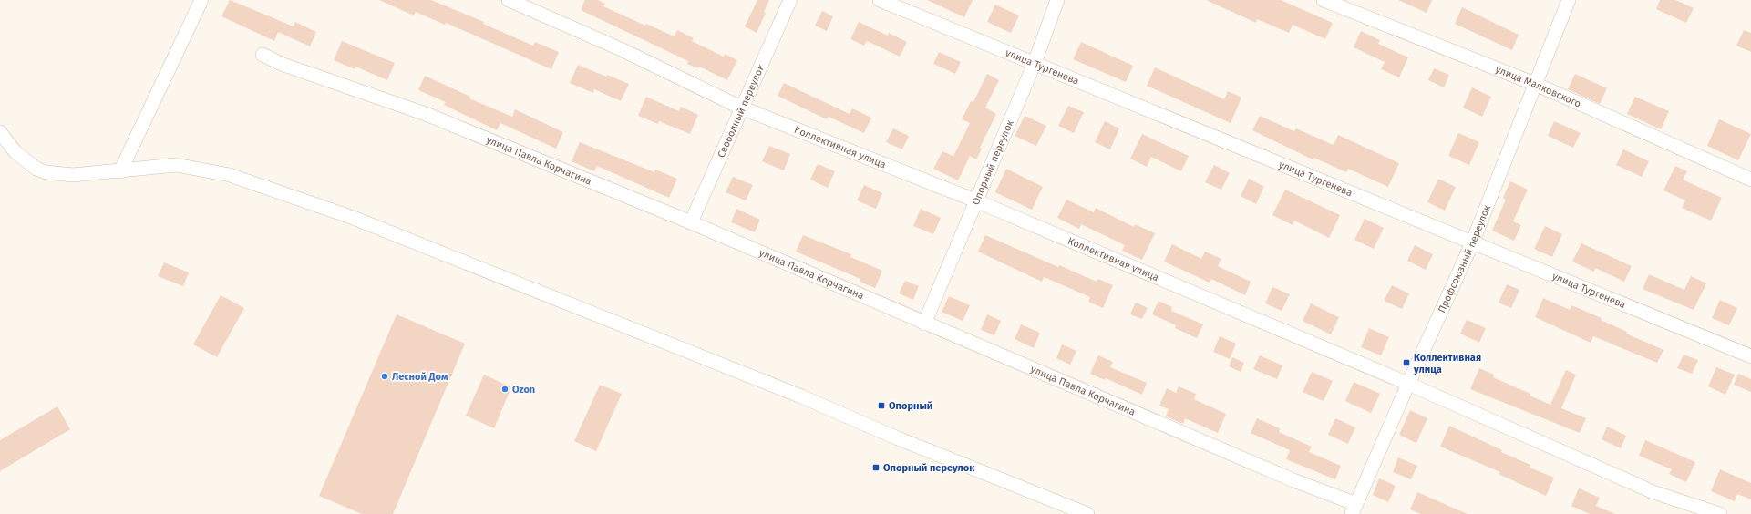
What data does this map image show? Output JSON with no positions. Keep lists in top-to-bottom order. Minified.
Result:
{"streets":{"street":["улица Тургенева","улица Маяковского","Свободный переулок","Коллективная улица","улица Павла Корчагина","Опорный переулок","Профсоюзный переулок"]},"crossings":[["улица Тургенева","Опорный переулок"],["улица Тургенева","Профсоюзный переулок"],["улица Маяковского","Профсоюзный переулок"],["Свободный переулок","Коллективная улица"],["Свободный переулок","улица Павла Корчагина"],["Коллективная улица","Опорный переулок"],["Коллективная улица","Профсоюзный переулок"],["улица Павла Корчагина","Опорный переулок"],["улица Павла Корчагина","Профсоюзный переулок"]],"places":{"transit":["Коллективная улица","Опорный","Опорный переулок"],"other":["Лесной Дом","Ozon"]}}
